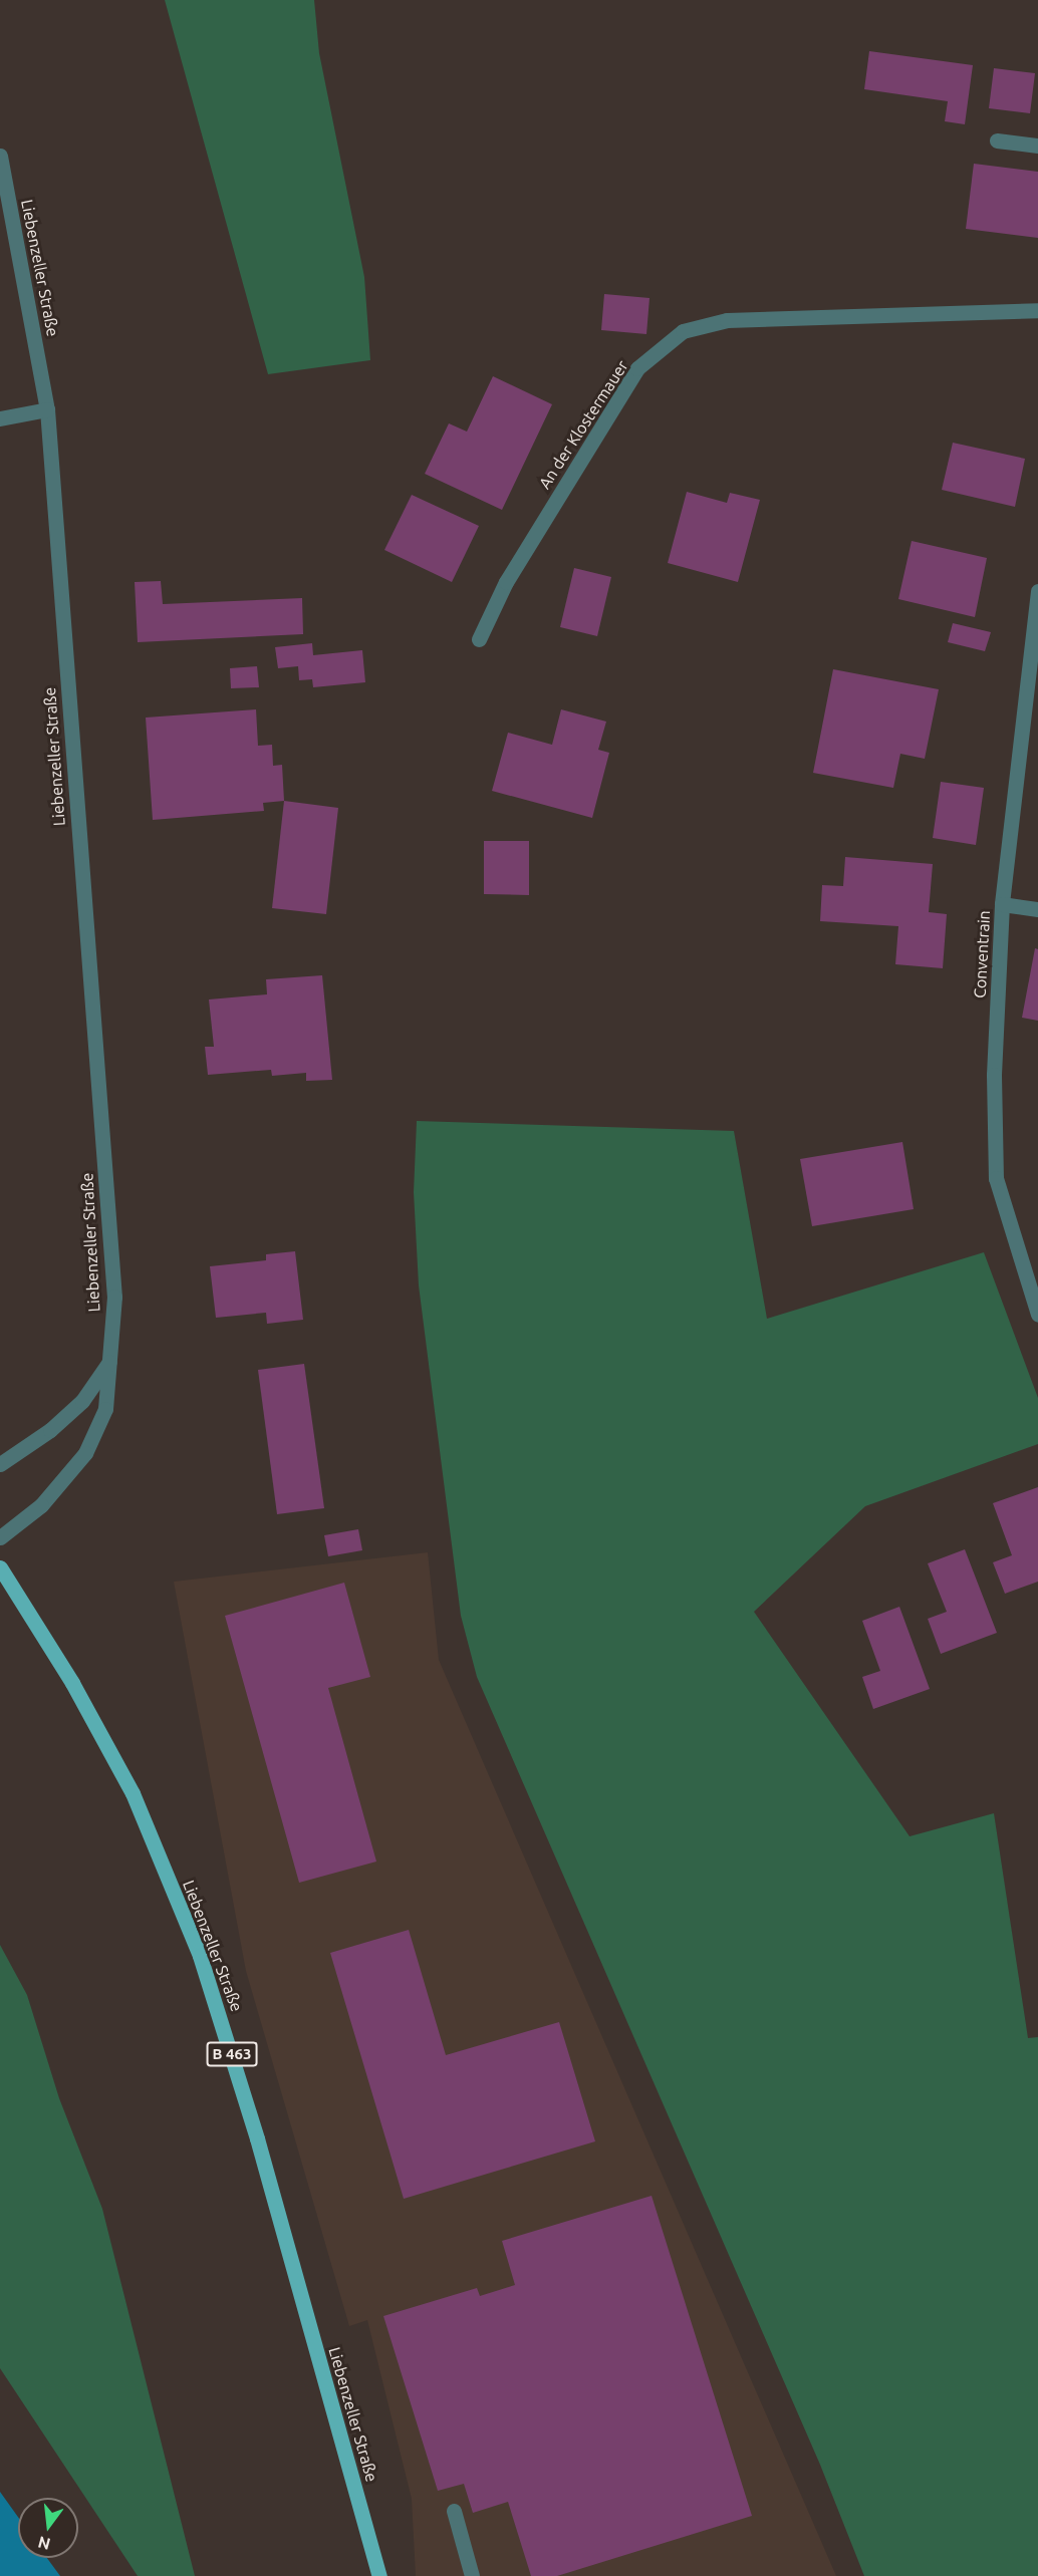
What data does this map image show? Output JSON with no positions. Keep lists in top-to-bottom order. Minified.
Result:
{"streets":{"main road":["Liebenzeller Straße","B 463"],"street":["An der Klostermauer","Conventrain"]},"north":"bottom"}
